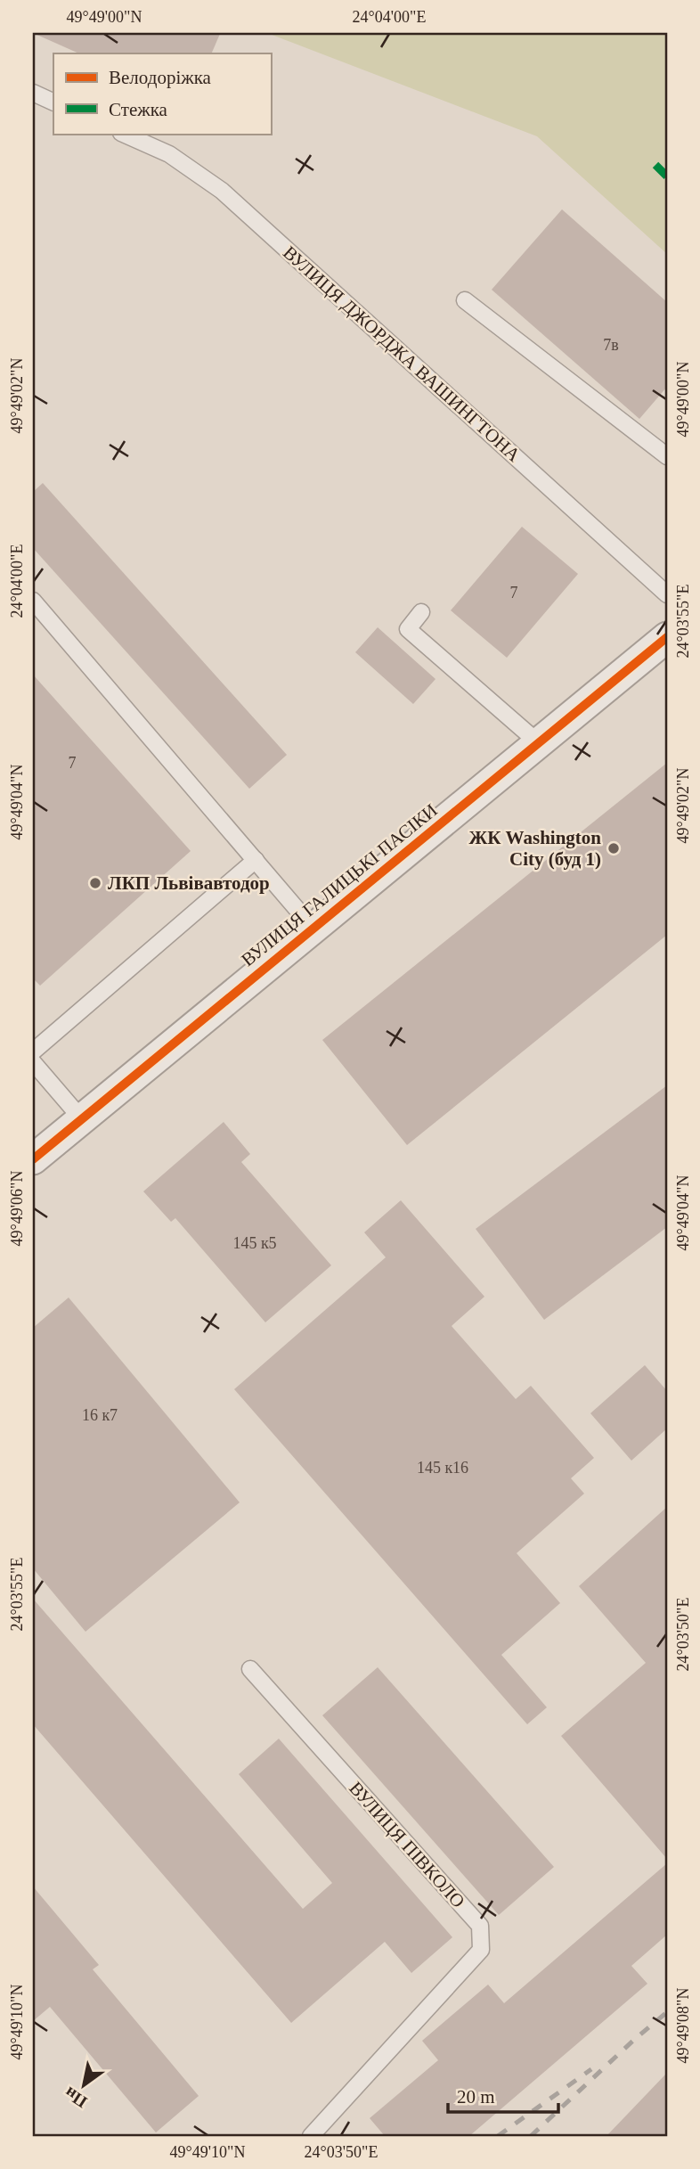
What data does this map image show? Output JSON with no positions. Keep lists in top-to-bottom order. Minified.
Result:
{"streets":{"street":["ВУЛИЦЯ ГАЛИЦЬКІ ПАСІКИ"],"lane":["ВУЛИЦЯ ДЖОРДЖА ВАШИНГТОНА","ВУЛИЦЯ ПІВКОЛО"]},"places":["ЖК Washington City (буд 1)","ЛКП Львівавтодор"],"house_numbers":["7в","7","7","145 к5","16 к7","145 к16"],"legend":["Велодоріжка","Стежка"],"scale_bar":"20 m","north":"bottom left","coordinates":["49°49'00\"N","24°04'00\"E","49°49'02\"N","24°03'55\"E","49°49'04\"N","49°49'06\"N","24°03'50\"E","49°49'10\"N","49°49'08\"N"]}
